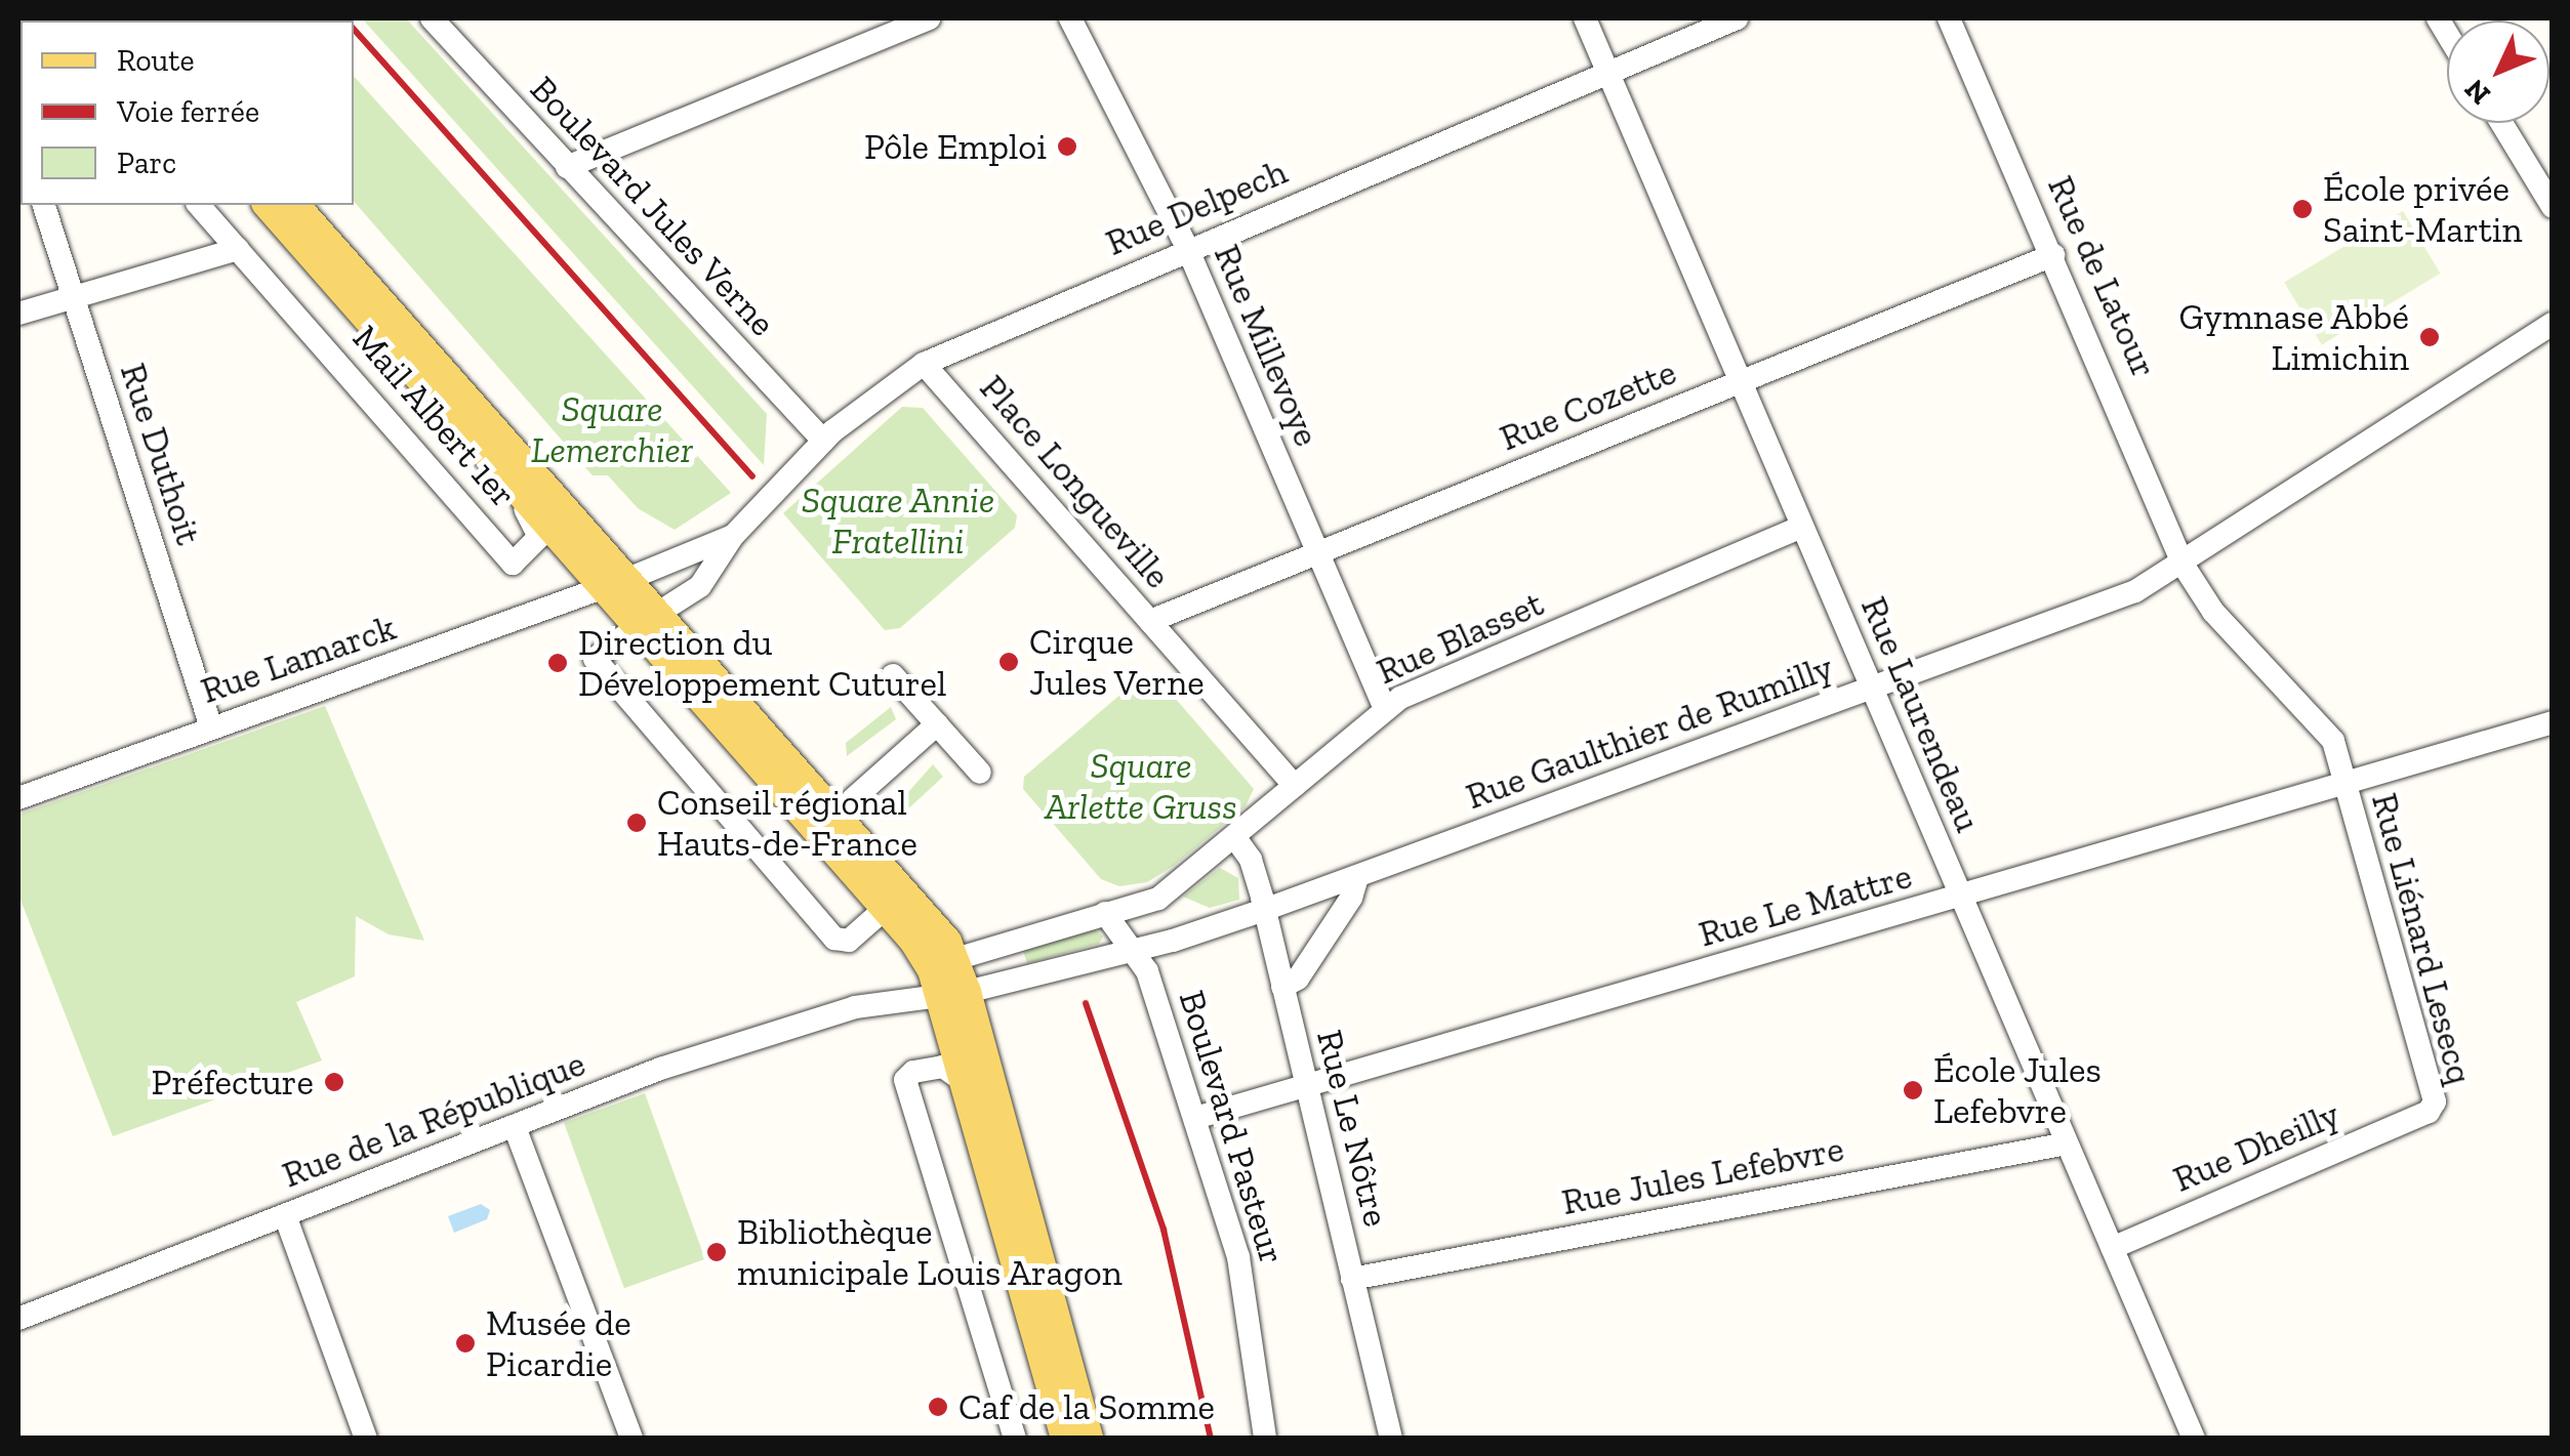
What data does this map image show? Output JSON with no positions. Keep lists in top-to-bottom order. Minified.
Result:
{"streets":{"main road":["Mail Albert 1er"],"street":["Boulevard Jules Verne","Rue Delpech","Rue de Latour","Rue Millevoye","Rue Cozette","Rue Duthoit","Place Longueville","Rue Blasset","Rue Lamarck","Rue Laurendeau","Rue Gaulthier de Rumilly","Rue Le Mattre","Rue Liénard Lesecq","Rue de la République","Boulevard Pasteur","Rue Le Nôtre","Rue Dheilly","Rue Jules Lefebvre"]},"crossings":[["Boulevard Jules Verne","Rue Delpech"],["Rue Delpech","Rue Millevoye"],["Rue Delpech","Mail Albert 1er"],["Rue Delpech","Place Longueville"],["Rue Delpech","Rue Laurendeau"],["Rue de Latour","Rue Cozette"],["Rue de Latour","Rue Gaulthier de Rumilly"],["Rue de Latour","Rue Le Mattre"],["Rue de Latour","Rue Liénard Lesecq"],["Rue Millevoye","Rue Cozette"],["Rue Millevoye","Rue Blasset"],["Rue Cozette","Place Longueville"],["Rue Cozette","Rue Laurendeau"],["Mail Albert 1er","Rue Blasset"],["Mail Albert 1er","Rue Lamarck"],["Mail Albert 1er","Rue Gaulthier de Rumilly"],["Mail Albert 1er","Rue de la République"],["Rue Duthoit","Rue Lamarck"],["Place Longueville","Rue Blasset"],["Rue Blasset","Rue Laurendeau"],["Rue Blasset","Rue Gaulthier de Rumilly"],["Rue Blasset","Rue de la République"],["Rue Blasset","Boulevard Pasteur"],["Rue Blasset","Rue Le Nôtre"],["Rue Laurendeau","Rue Gaulthier de Rumilly"],["Rue Laurendeau","Rue Le Mattre"],["Rue Laurendeau","Rue Dheilly"],["Rue Laurendeau","Rue Jules Lefebvre"],["Rue Gaulthier de Rumilly","Rue de la République"],["Rue Gaulthier de Rumilly","Boulevard Pasteur"],["Rue Gaulthier de Rumilly","Rue Le Nôtre"],["Rue Le Mattre","Rue Liénard Lesecq"],["Rue Le Mattre","Boulevard Pasteur"],["Rue Le Mattre","Rue Le Nôtre"],["Rue Liénard Lesecq","Rue Dheilly"],["Rue Le Nôtre","Rue Jules Lefebvre"]],"parks":["Square Lemerchier","Square Annie Fratellini","Square Arlette Gruss"],"places":["Pôle Emploi","École privée Saint-Martin","Gymnase Abbé Limichin","Cirque Jules Verne","Direction du Développement Cuturel","Conseil régional Hauts-de-France","Préfecture","École Jules Lefebvre","Bibliothèque municipale Louis Aragon","Musée de Picardie","Caf de la Somme"],"legend":["Route","Voie ferrée","Parc"],"north":"bottom left"}
